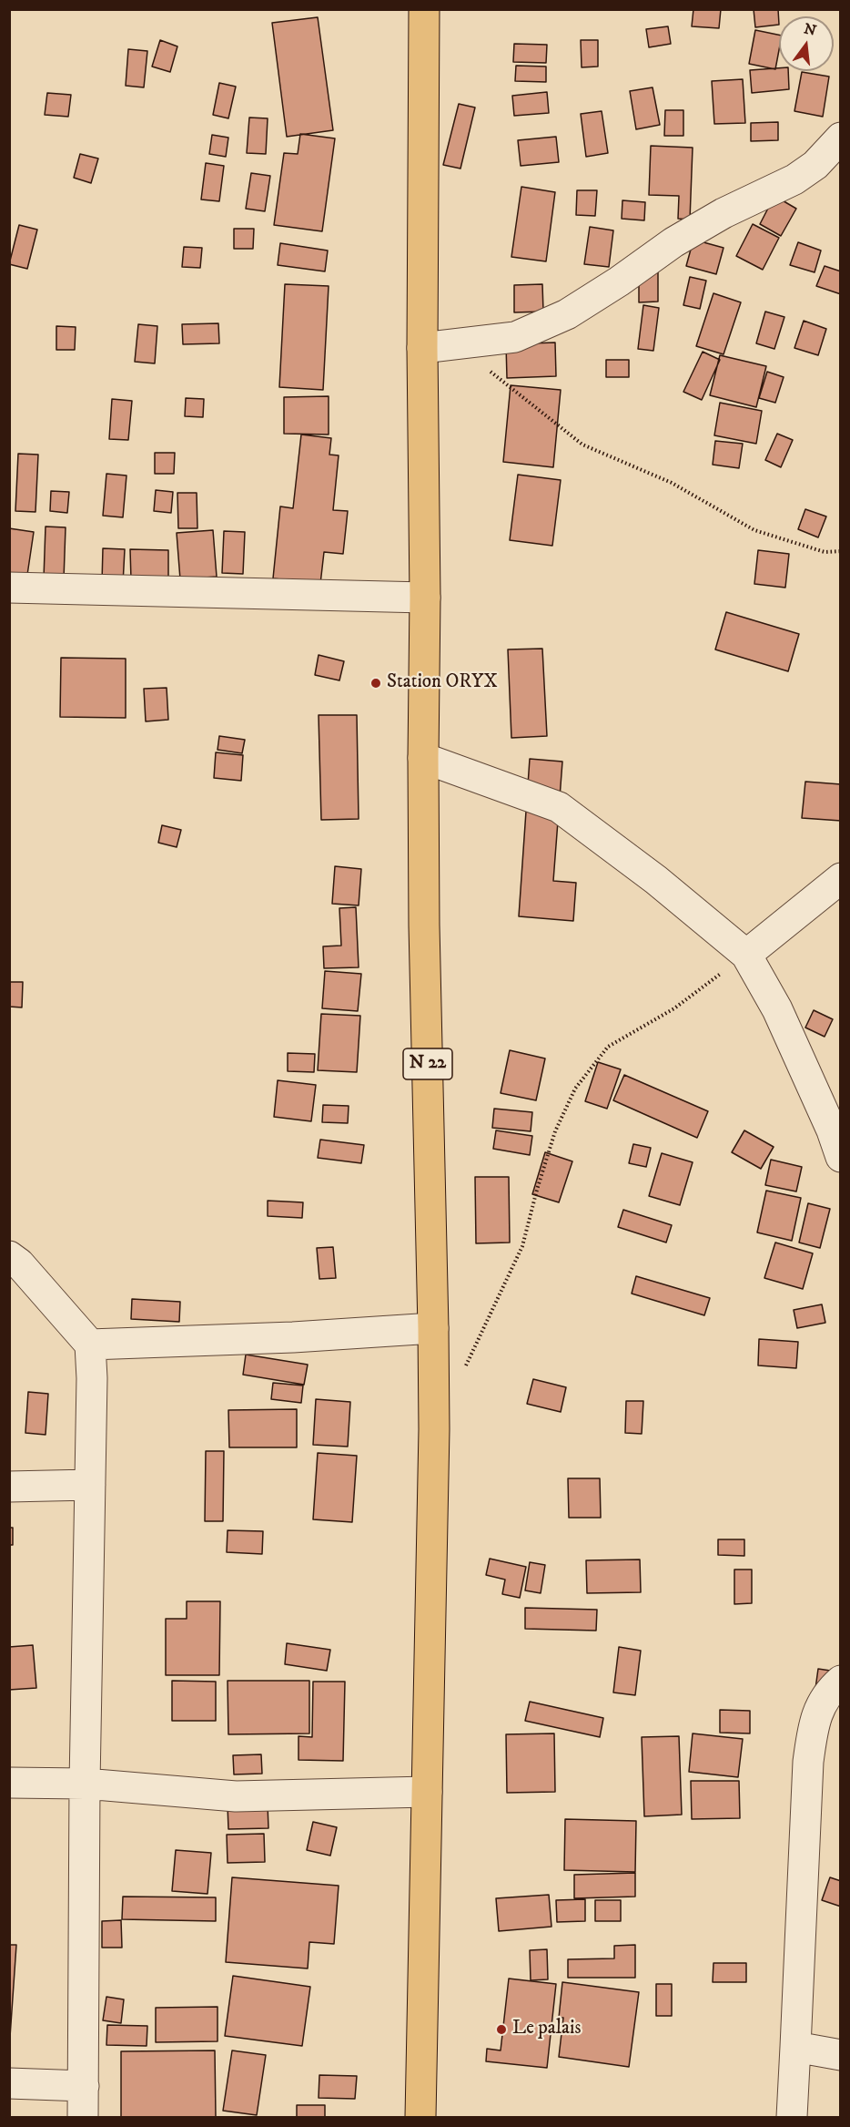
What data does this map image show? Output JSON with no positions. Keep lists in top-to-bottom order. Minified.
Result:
{"streets":{"main road":["N 22"]},"places":["Station ORYX","Le palais"],"north":"top"}
